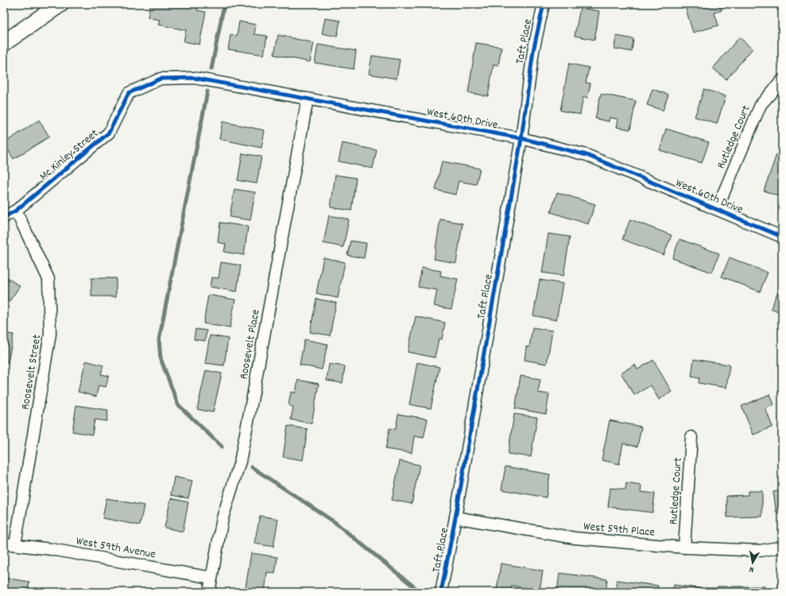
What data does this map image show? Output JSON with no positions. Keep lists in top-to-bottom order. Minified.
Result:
{"streets":{"street":["Taft Place","West 60th Drive","Rutledge Court","Mc Kinley Street","Roosevelt Place","Roosevelt Street","West 59th Place","West 59th Avenue"]},"crossings":[["Taft Place","West 60th Drive"],["Taft Place","West 59th Place"],["West 60th Drive","Rutledge Court"],["West 60th Drive","Mc Kinley Street"],["West 60th Drive","Roosevelt Place"],["Rutledge Court","West 59th Place"],["Mc Kinley Street","Roosevelt Street"],["Roosevelt Place","West 59th Avenue"],["Roosevelt Street","West 59th Avenue"]],"north":"bottom"}
